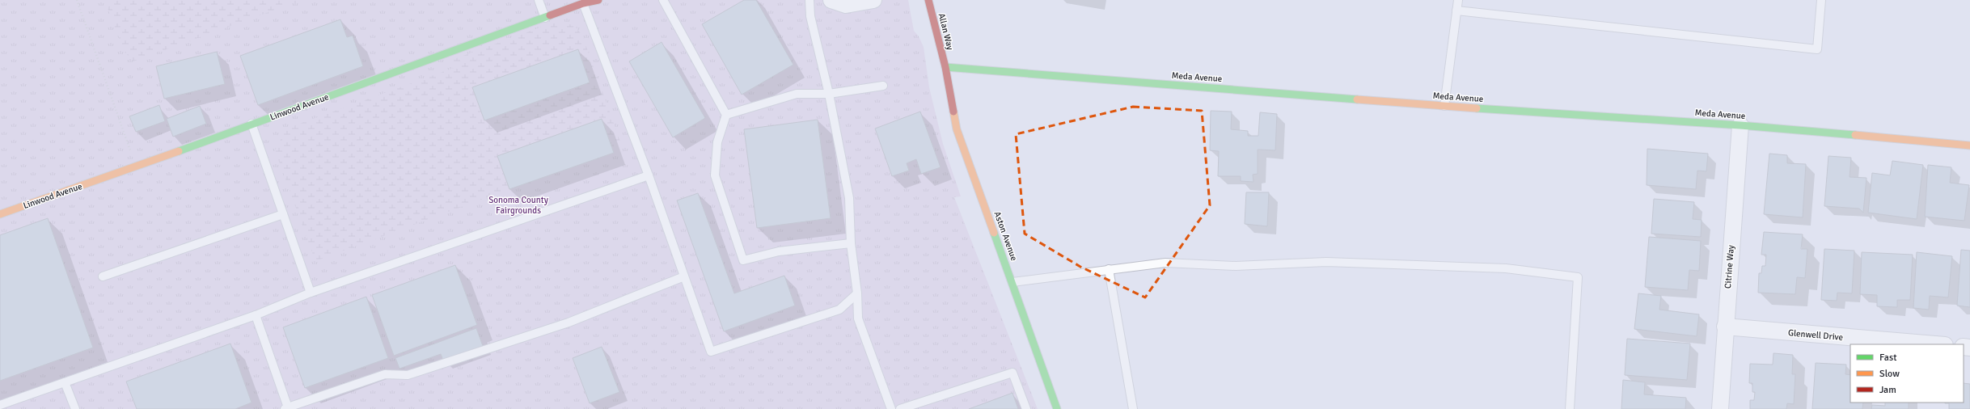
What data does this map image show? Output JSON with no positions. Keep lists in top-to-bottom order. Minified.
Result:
{"streets":{"street":["Allan Way","Meda Avenue","Linwood Avenue","Aston Avenue","Citrine Way","Glenwell Drive"]},"crossings":[["Allan Way","Meda Avenue"],["Allan Way","Aston Avenue"],["Meda Avenue","Aston Avenue"],["Meda Avenue","Citrine Way"],["Citrine Way","Glenwell Drive"]],"parks":["Sonoma County Fairgrounds"],"legend":["Fast","Slow","Jam"]}
